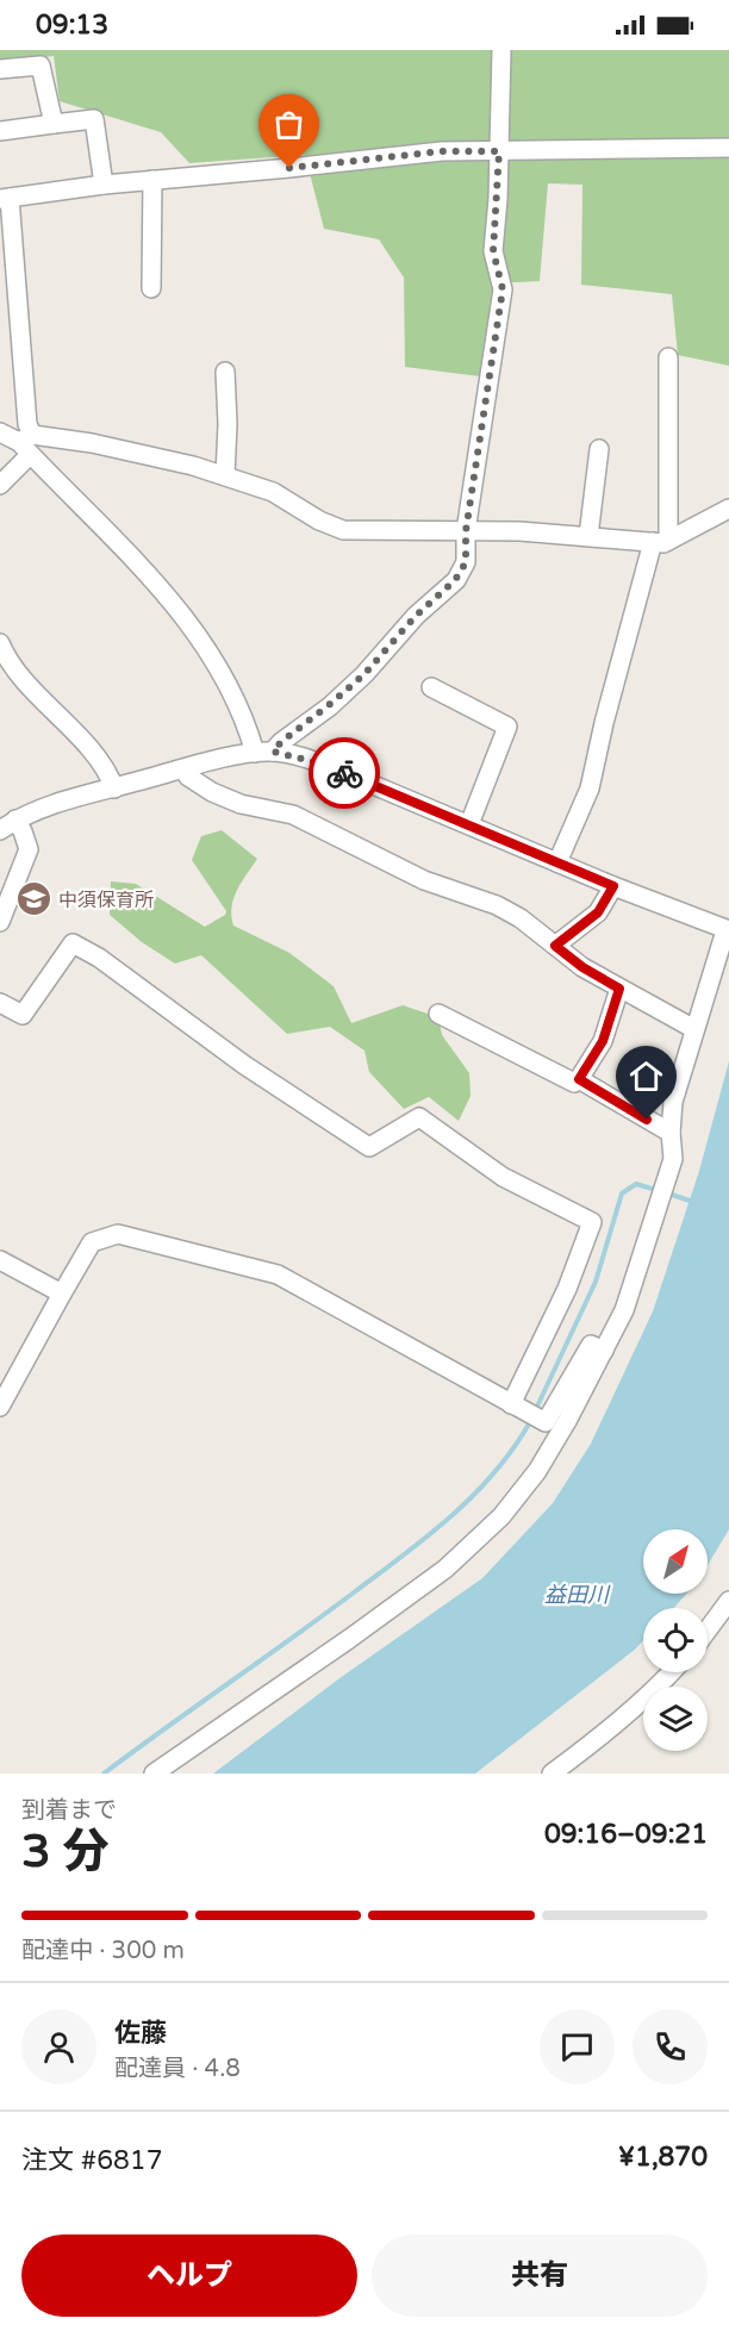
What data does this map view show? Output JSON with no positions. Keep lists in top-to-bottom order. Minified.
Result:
{"water":["益田川"],"places":{"school or university":["中須保育所"]},"north":"top right","page":{"status":"09:13","heading":["3 分","到着まで","09:16–09:21"],"panel":["佐藤","配達員 · 4.8","注文 #6817","¥1,870"],"bar":"配達中 · 300 m","buttons":["ヘルプ","共有"]}}
